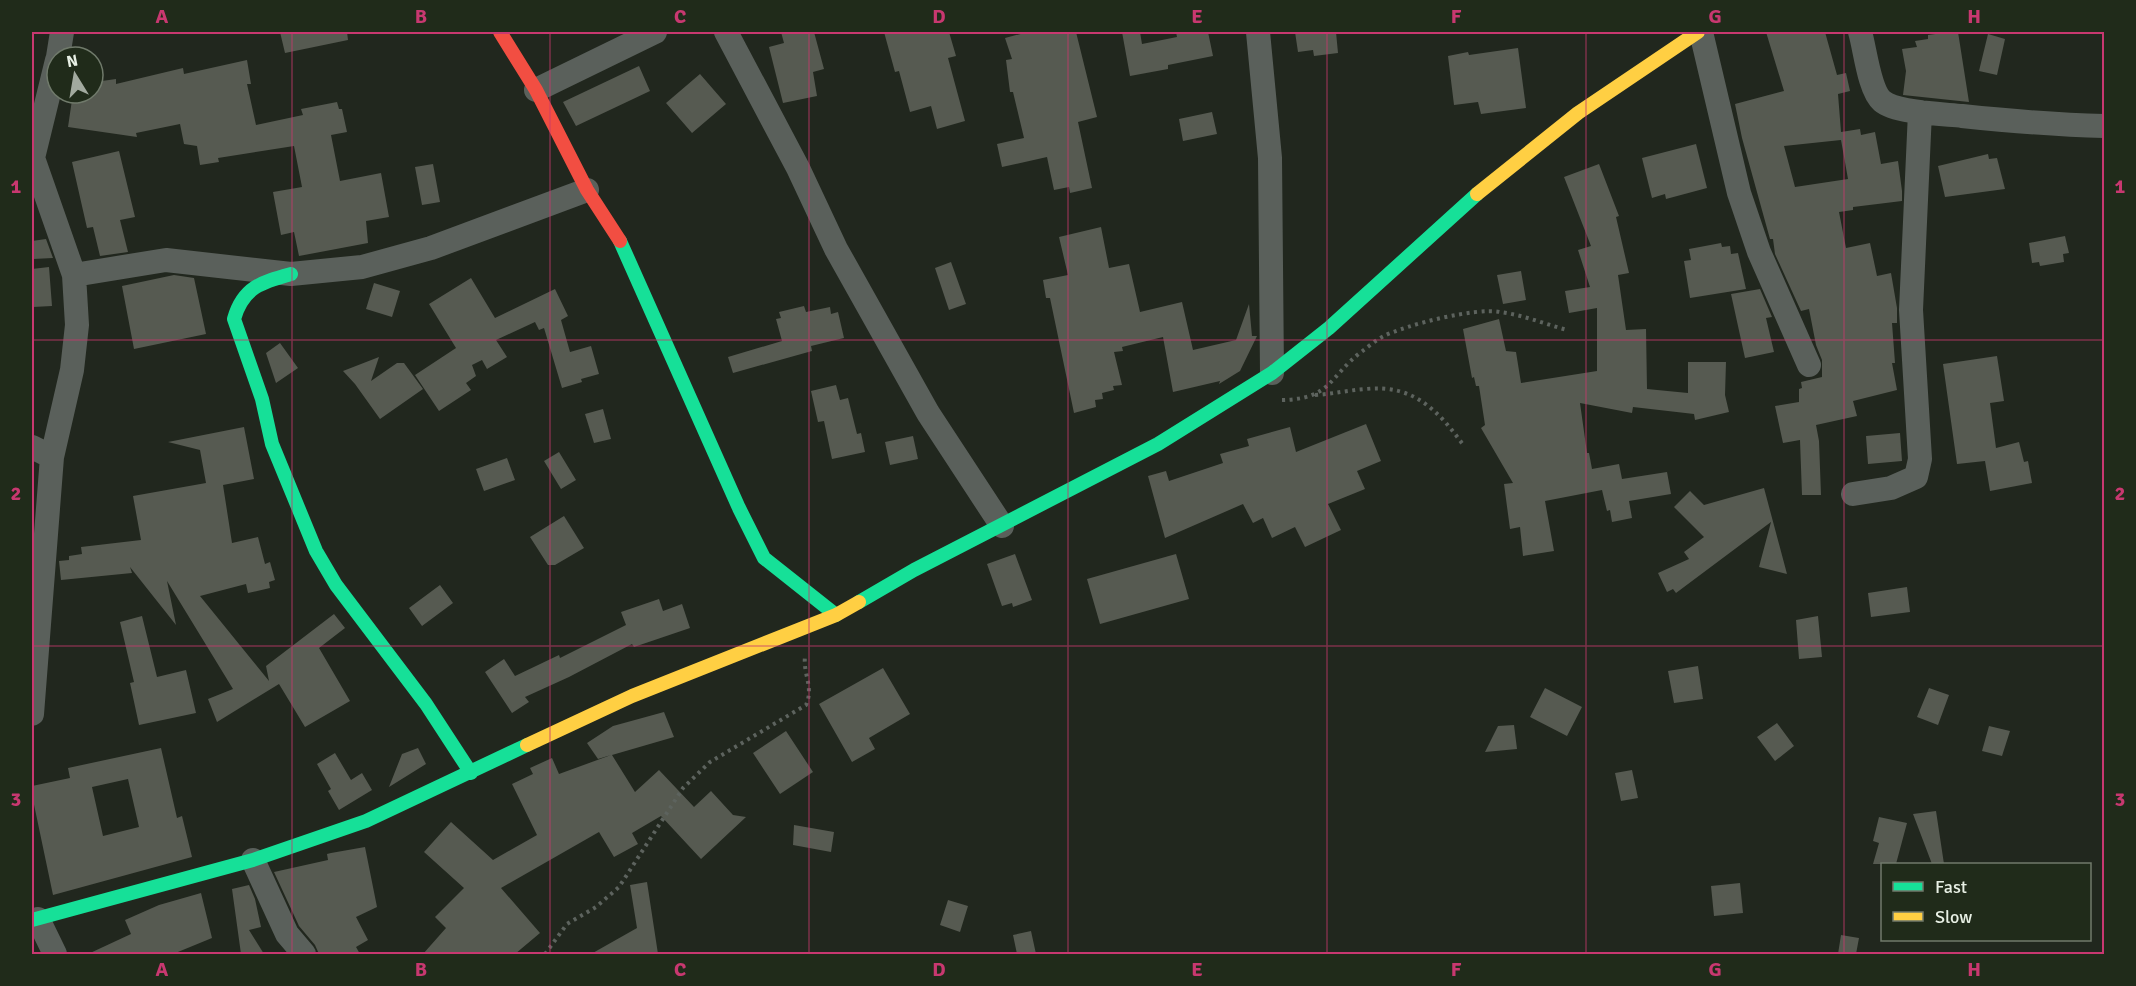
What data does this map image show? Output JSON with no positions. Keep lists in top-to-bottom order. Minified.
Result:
{"legend":["Fast","Slow"],"north":"top","grid":{"columns":["A","B","C","D","E","F","G","H"],"rows":["1","2","3"]}}
